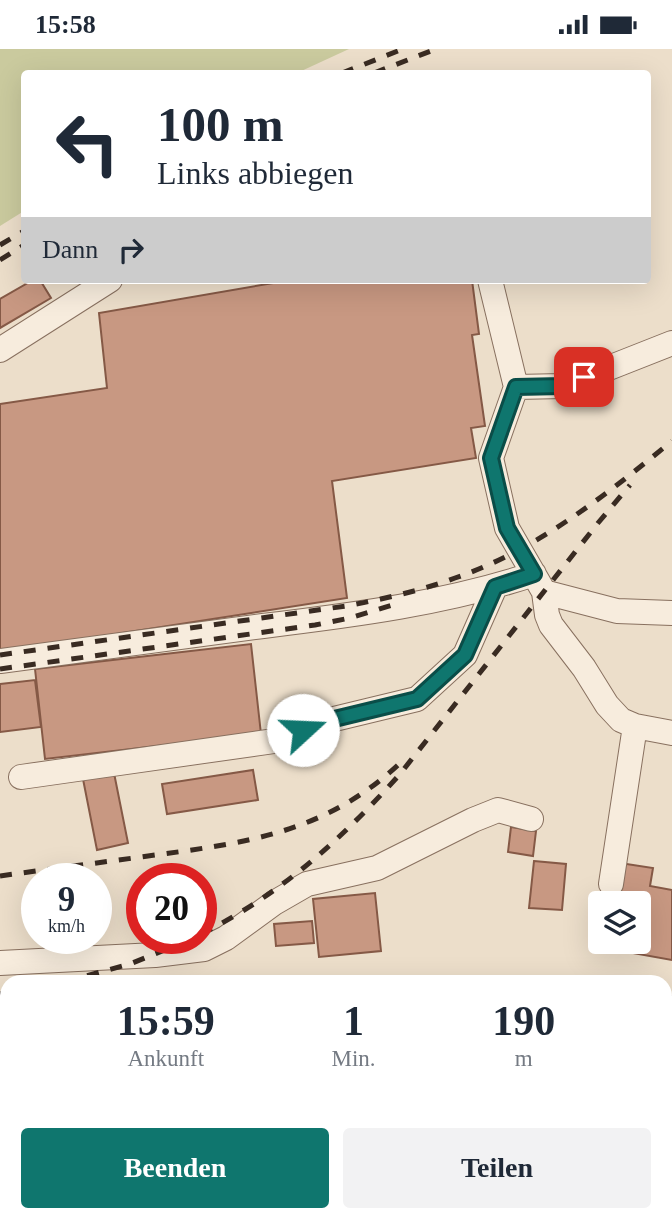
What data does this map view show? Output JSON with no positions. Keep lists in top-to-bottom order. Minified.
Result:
{"page":{"status":"15:58","turn":["100 m","Links abbiegen"],"then":"Dann","speed":"9 km/h","limit":"20","eta":["15:59","Ankunft","1","Min.","190","m"],"buttons":["Beenden","Teilen"]}}
